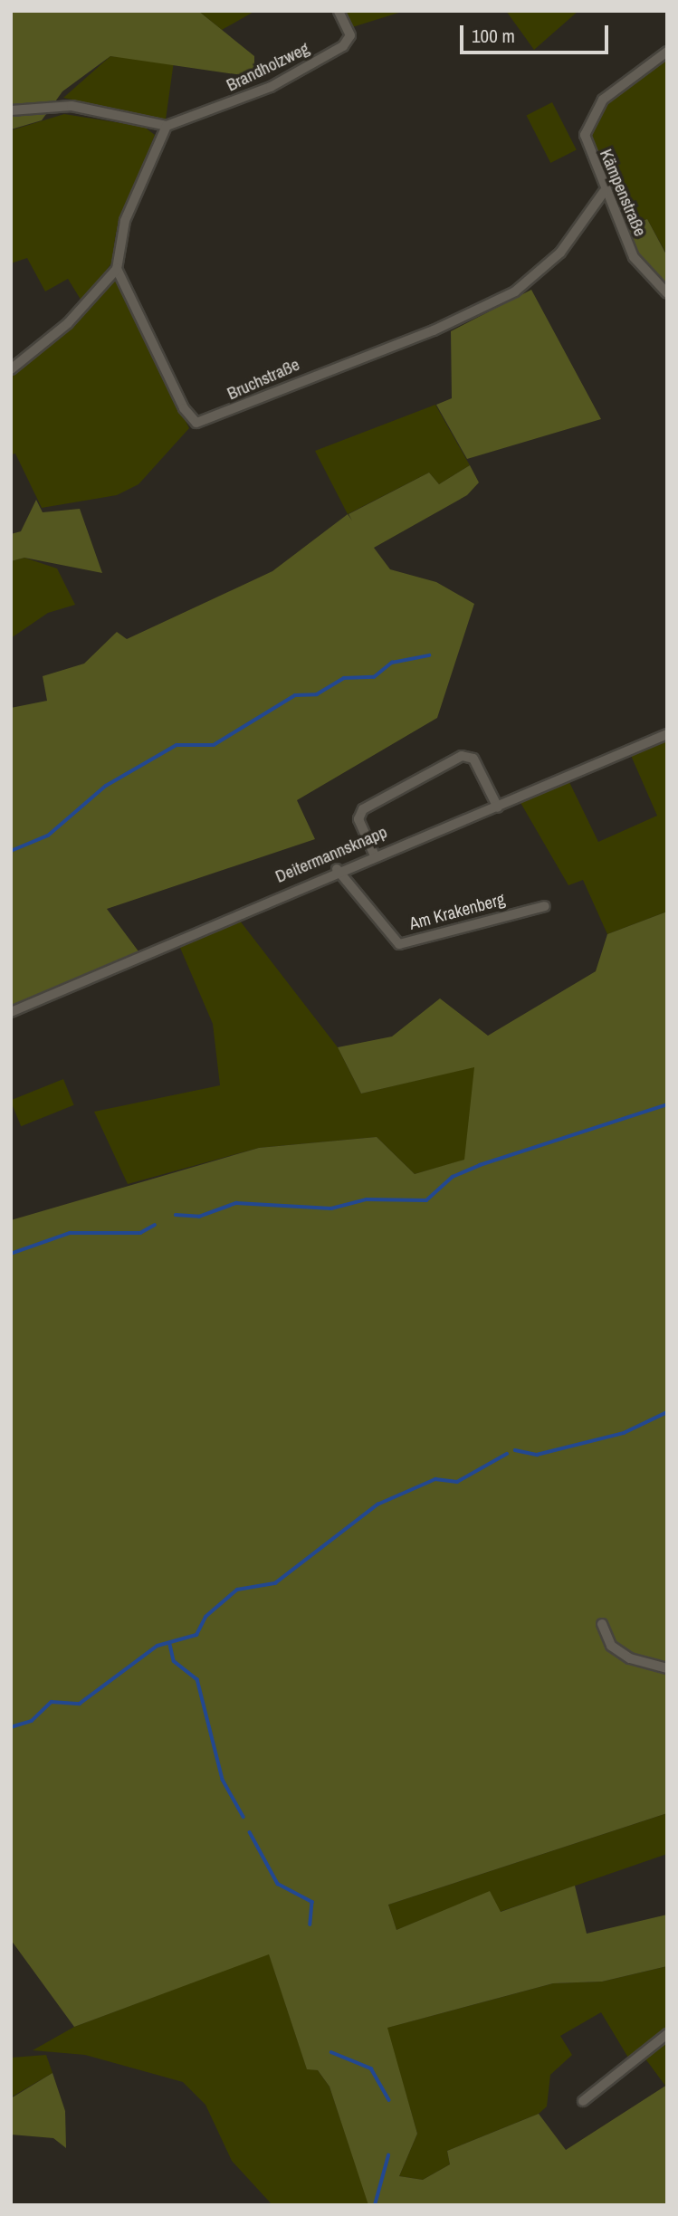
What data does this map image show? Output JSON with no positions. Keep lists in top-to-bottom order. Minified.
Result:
{"streets":{"street":["Brandholzweg","Kämpenstraße","Bruchstraße","Deitermannsknapp","Am Krakenberg"]},"crossings":[["Kämpenstraße","Bruchstraße"],["Deitermannsknapp","Am Krakenberg"]],"scale_bar":"100 m"}
